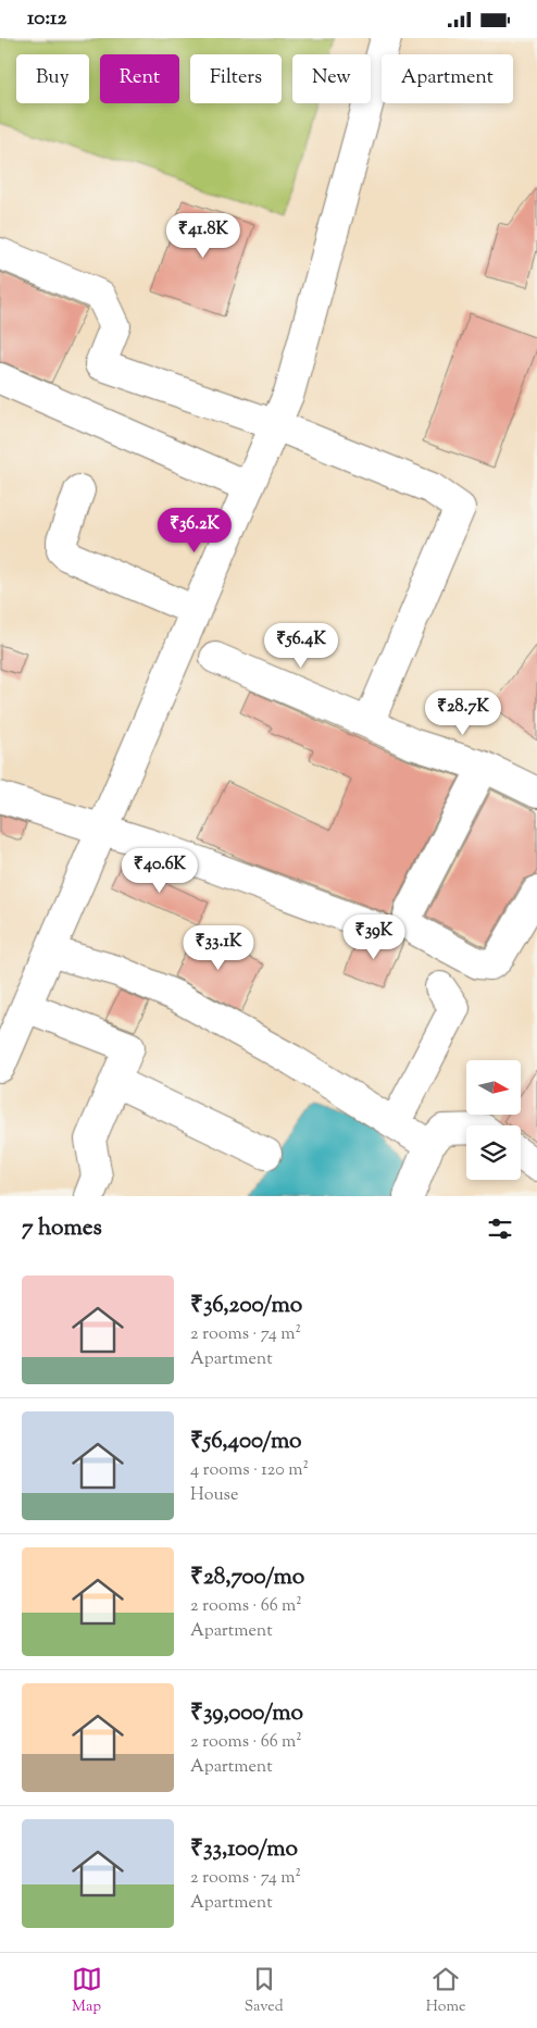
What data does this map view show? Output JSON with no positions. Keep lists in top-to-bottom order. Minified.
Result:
{"north":"right","page":{"status":"10:12","chip":["Buy","Rent","Filters","New","Apartment"],"price":["₹41.8K","₹36.2K","₹56.4K","₹28.7K","₹40.6K","₹39K","₹33.1K"],"heading":"7 homes","list":[{"name":"₹36,200/mo","note":"2 rooms · 74 m² · Apartment"},{"name":"₹56,400/mo","note":"4 rooms · 120 m² · House"},{"name":"₹28,700/mo","note":"2 rooms · 66 m² · Apartment"},{"name":"₹39,000/mo","note":"2 rooms · 66 m² · Apartment"},{"name":"₹33,100/mo","note":"2 rooms · 74 m² · Apartment"}],"tabs":["Map","Saved","Home"]}}
